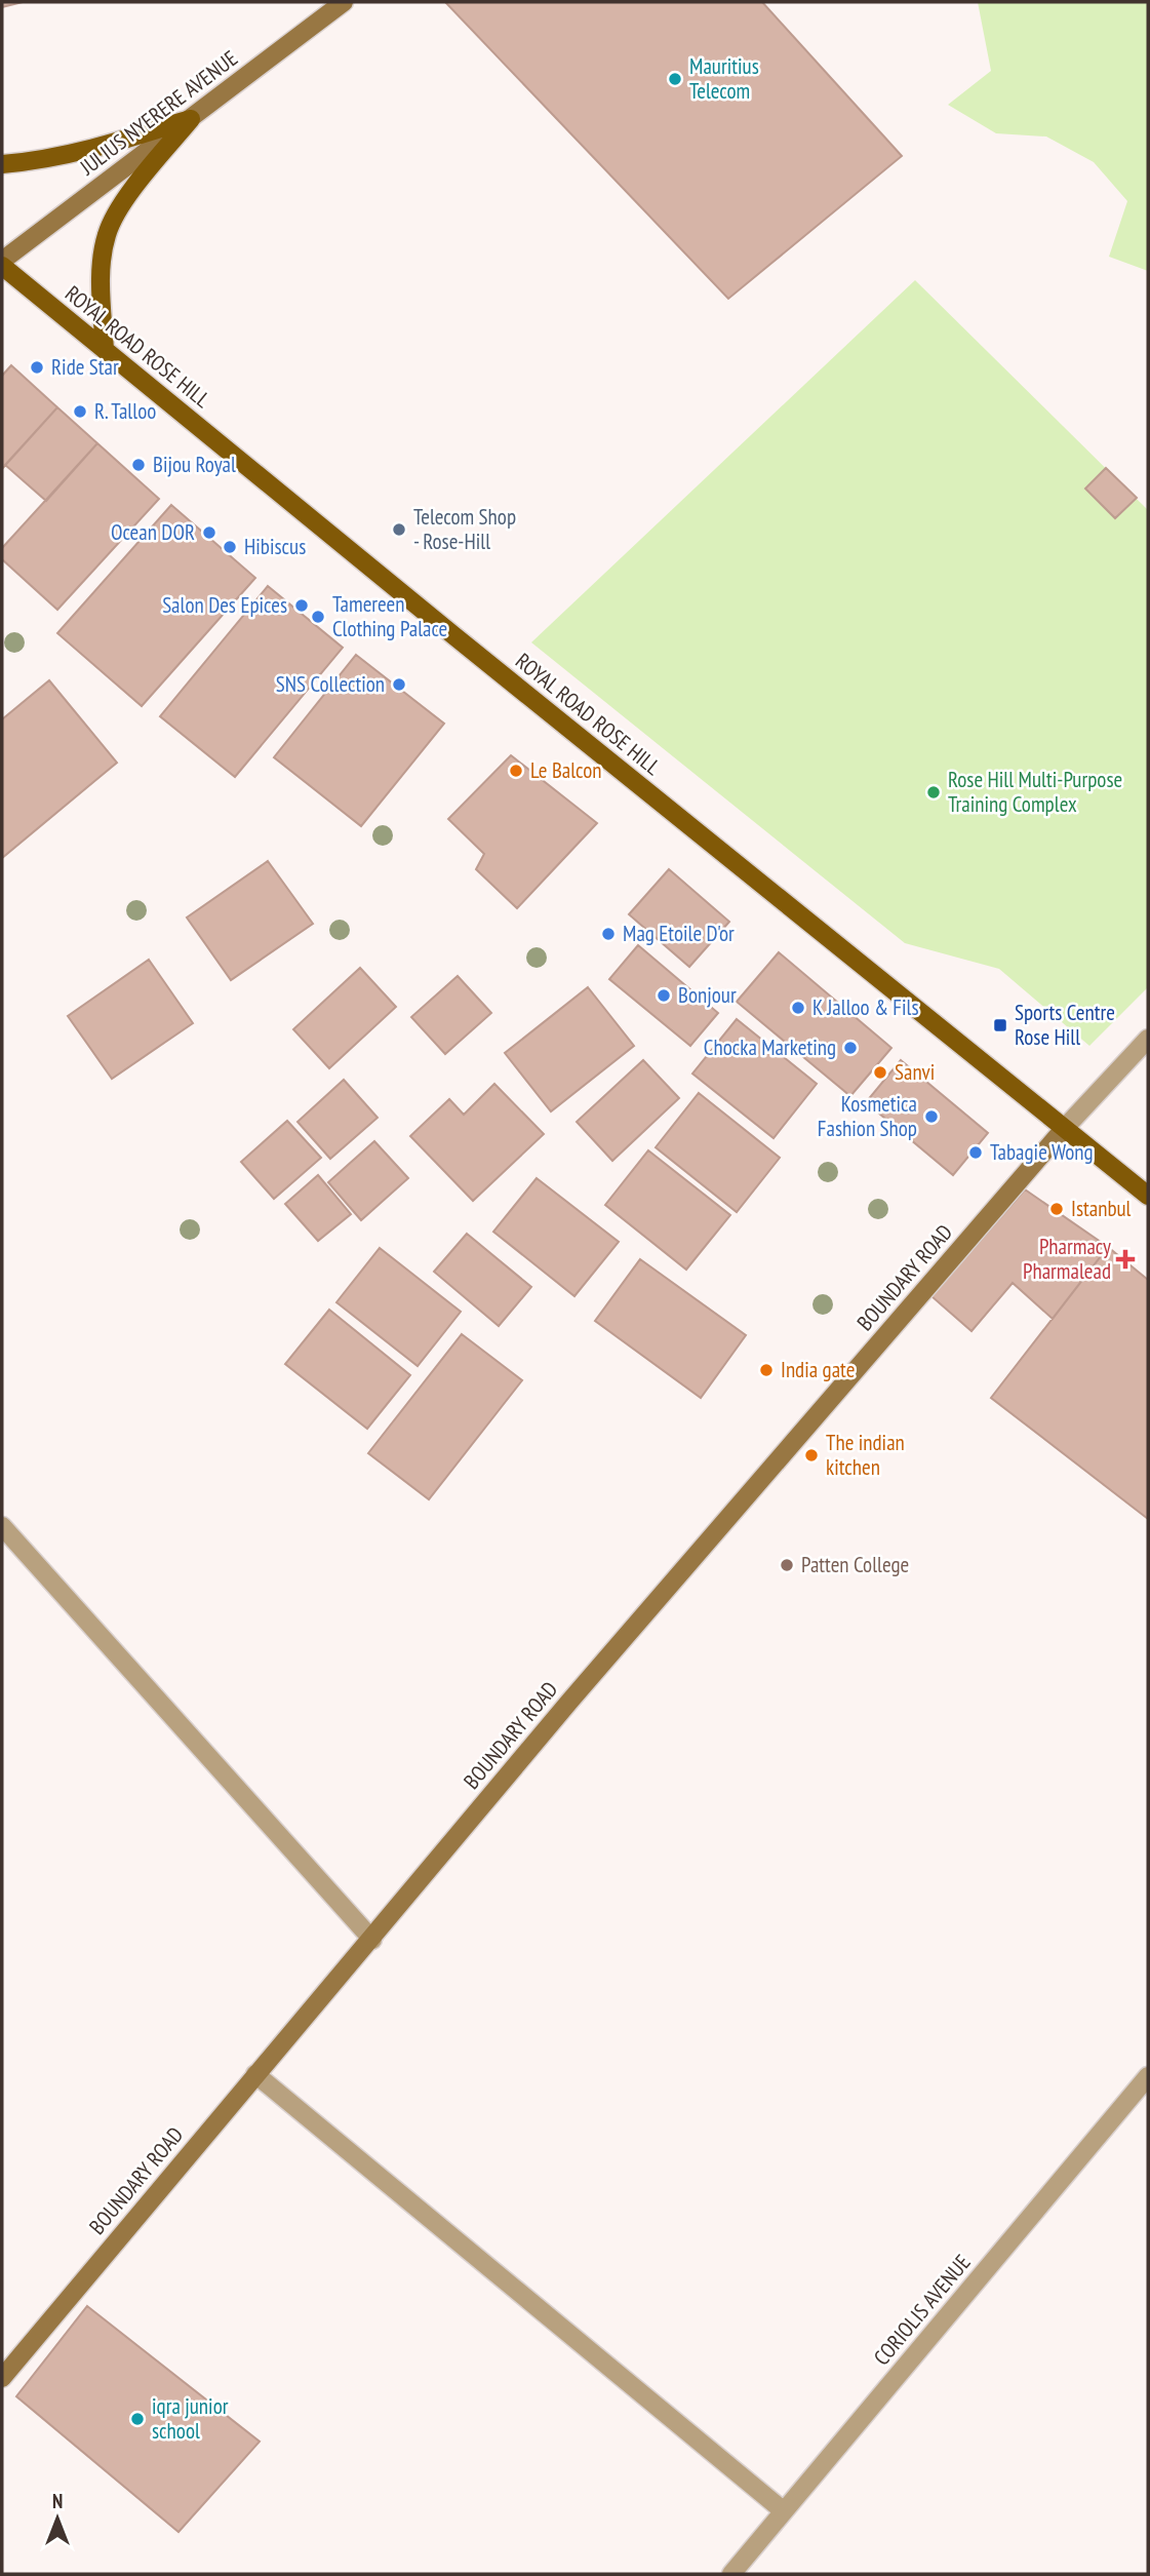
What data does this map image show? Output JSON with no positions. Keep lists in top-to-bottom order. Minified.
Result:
{"streets":{"main road":["JULIUS NYERERE AVENUE","ROYAL ROAD ROSE HILL","BOUNDARY ROAD"],"street":["CORIOLIS AVENUE"]},"crossings":[["JULIUS NYERERE AVENUE","ROYAL ROAD ROSE HILL"],["ROYAL ROAD ROSE HILL","BOUNDARY ROAD"]],"places":{"other":["Mauritius Telecom","Ride Star","R. Talloo","Bijou Royal","Telecom Shop - Rose-Hill","Ocean DOR","Hibiscus","Salon Des Epices","Tamereen Clothing Palace","SNS Collection","Le Balcon","Rose Hill Multi-Purpose Training Complex","Mag Etoile D'or","Bonjour","K Jalloo & Fils","Chocka Marketing","Sanvi","Kosmetica Fashion Shop","Tabagie Wong","Istanbul","India gate","The indian kitchen","Patten College","iqra junior school"],"transit":["Sports Centre Rose Hill"],"health":["Pharmacy Pharmalead"]},"north":"top"}
